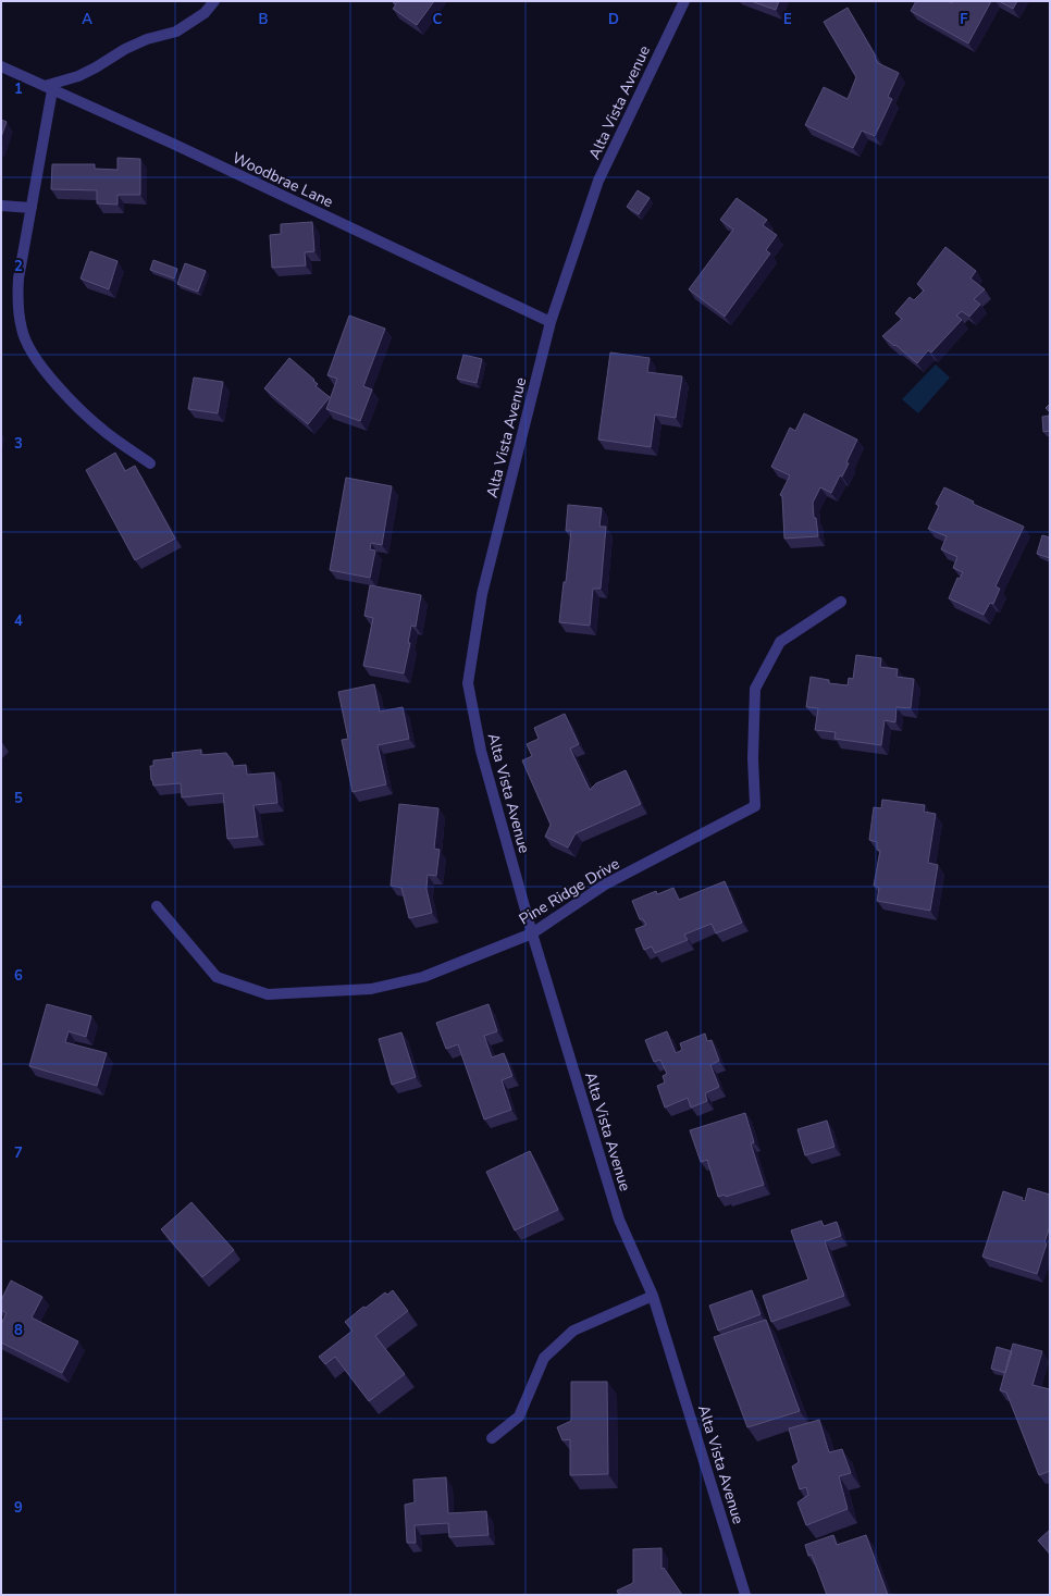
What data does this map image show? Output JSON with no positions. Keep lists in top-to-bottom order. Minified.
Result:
{"streets":{"street":["Alta Vista Avenue","Woodbrae Lane","Pine Ridge Drive"]},"crossings":[["Alta Vista Avenue","Woodbrae Lane"],["Alta Vista Avenue","Pine Ridge Drive"]],"grid":{"columns":["A","B","C","D","E","F"],"rows":["1","2","3","4","5","6","7","8","9"]}}
